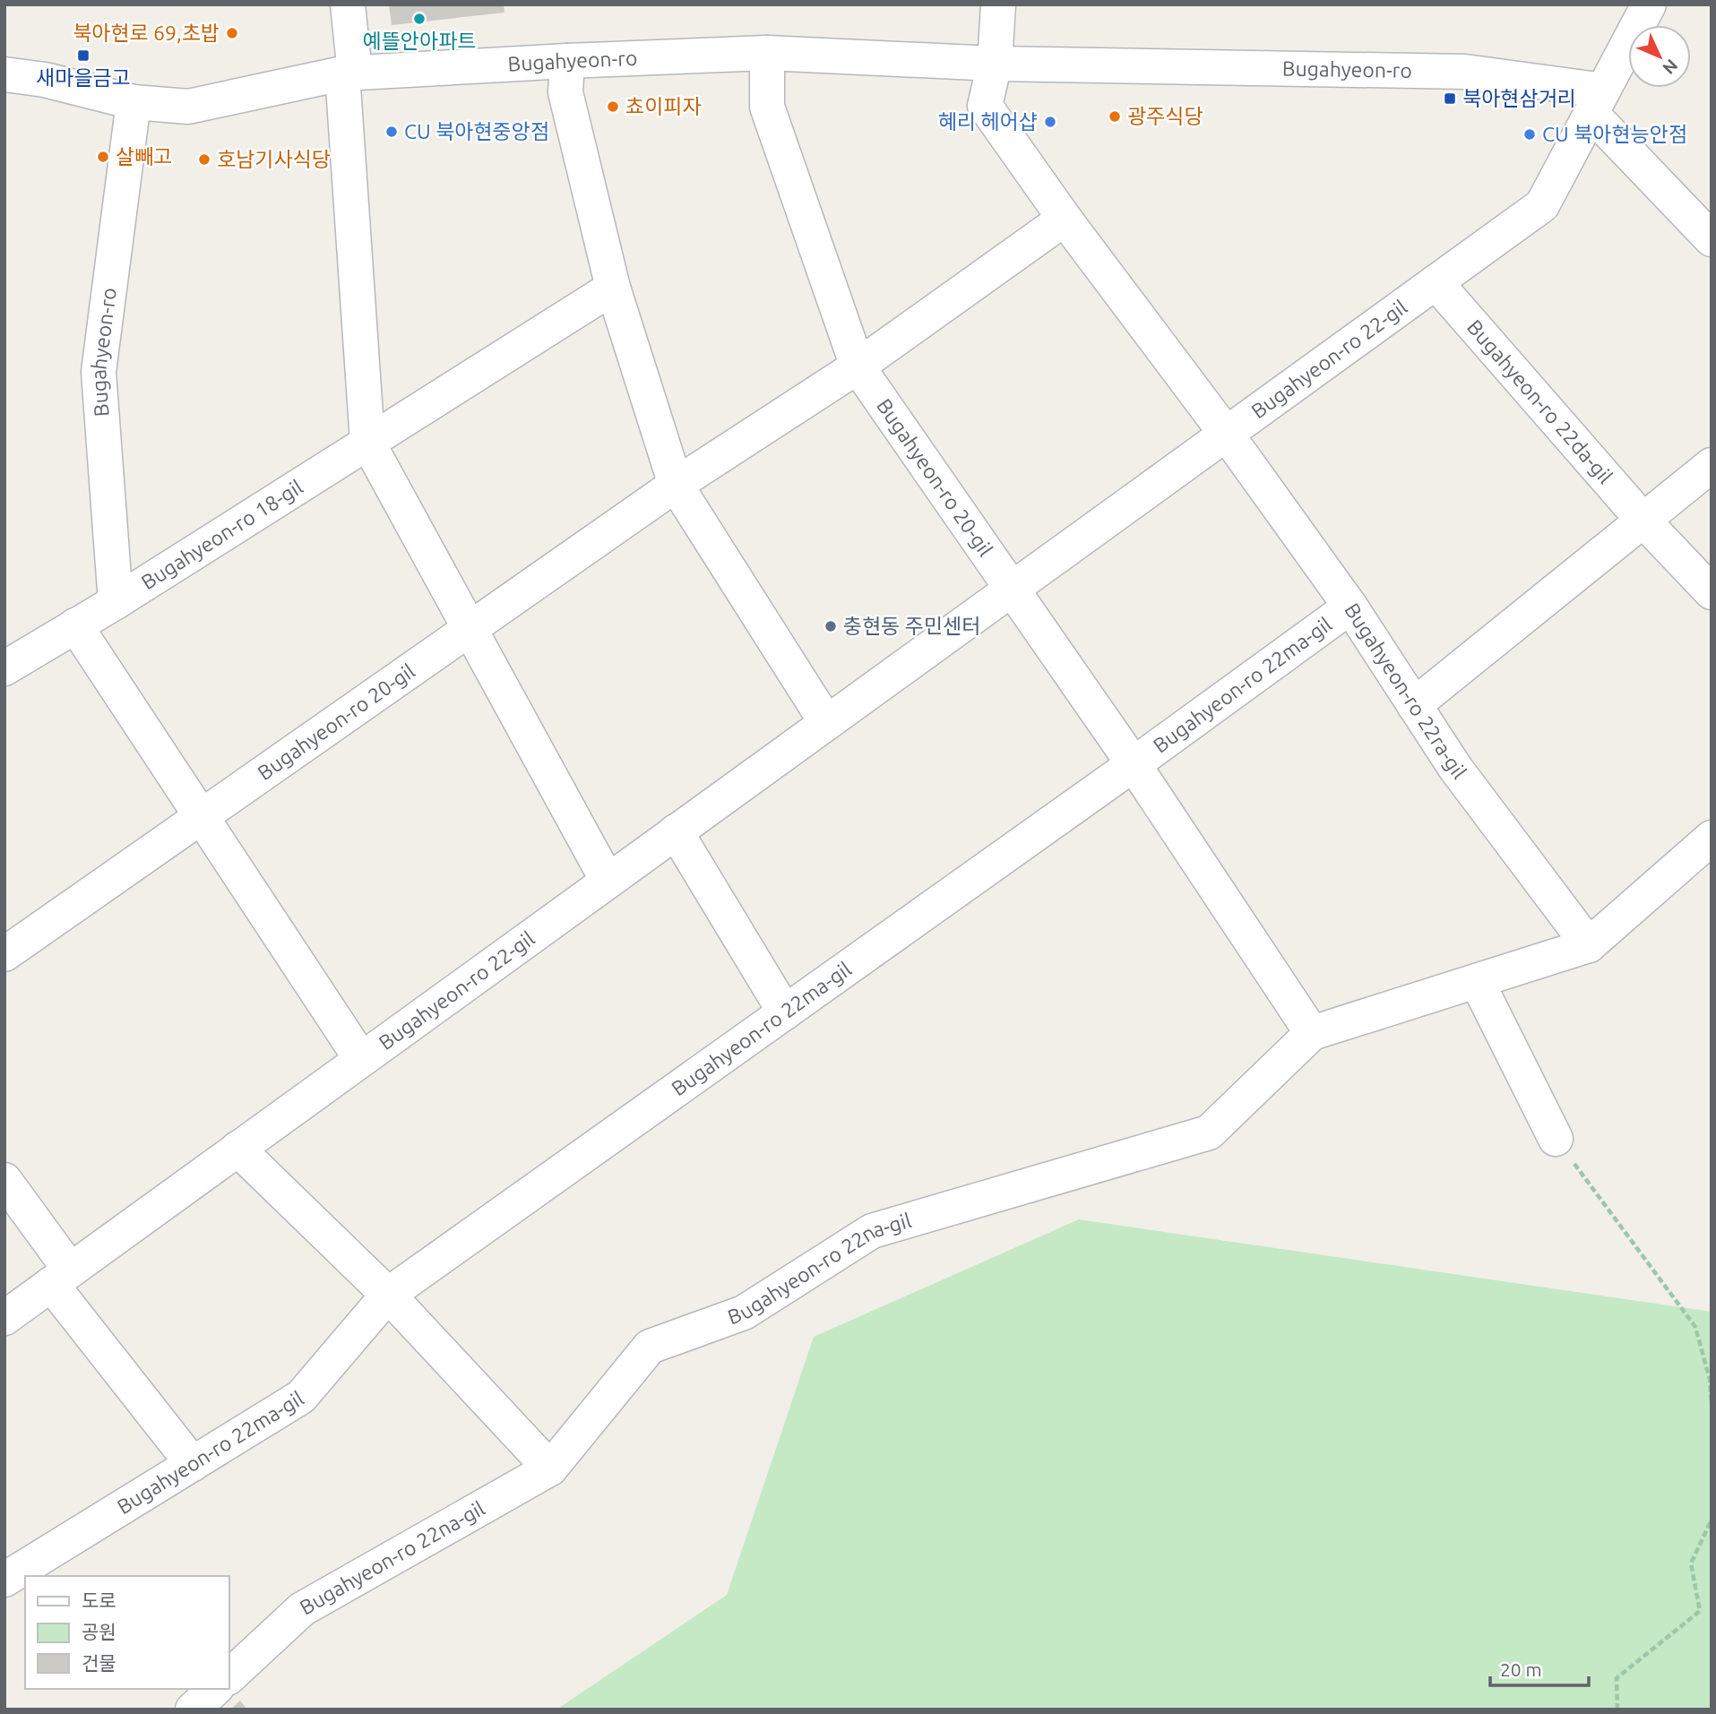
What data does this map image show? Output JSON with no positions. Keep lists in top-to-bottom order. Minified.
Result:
{"streets":{"street":["Bugahyeon-ro","Bugahyeon-ro 22-gil","Bugahyeon-ro 22da-gil","Bugahyeon-ro 20-gil","Bugahyeon-ro 18-gil","Bugahyeon-ro 22ma-gil","Bugahyeon-ro 22ra-gil","Bugahyeon-ro 22na-gil"]},"crossings":[["Bugahyeon-ro","Bugahyeon-ro 22-gil"],["Bugahyeon-ro","Bugahyeon-ro 18-gil"],["Bugahyeon-ro 22-gil","Bugahyeon-ro 22da-gil"],["Bugahyeon-ro 22-gil","Bugahyeon-ro 20-gil"],["Bugahyeon-ro 22-gil","Bugahyeon-ro 22ra-gil"],["Bugahyeon-ro 22ma-gil","Bugahyeon-ro 22ra-gil"],["Bugahyeon-ro 22ma-gil","Bugahyeon-ro 22na-gil"],["Bugahyeon-ro 22ra-gil","Bugahyeon-ro 22na-gil"]],"places":{"other":["예뜰안아파트","북아현로 69,초밥","쵸이피자","광주식당","혜리 헤어샵","CU 북아현중앙점","CU 북아현능안점","살빼고","호남기사식당","충현동 주민센터"],"transit":["새마을금고","북아현삼거리"]},"legend":["도로","공원","건물"],"scale_bar":"20 m","north":"bottom right"}
